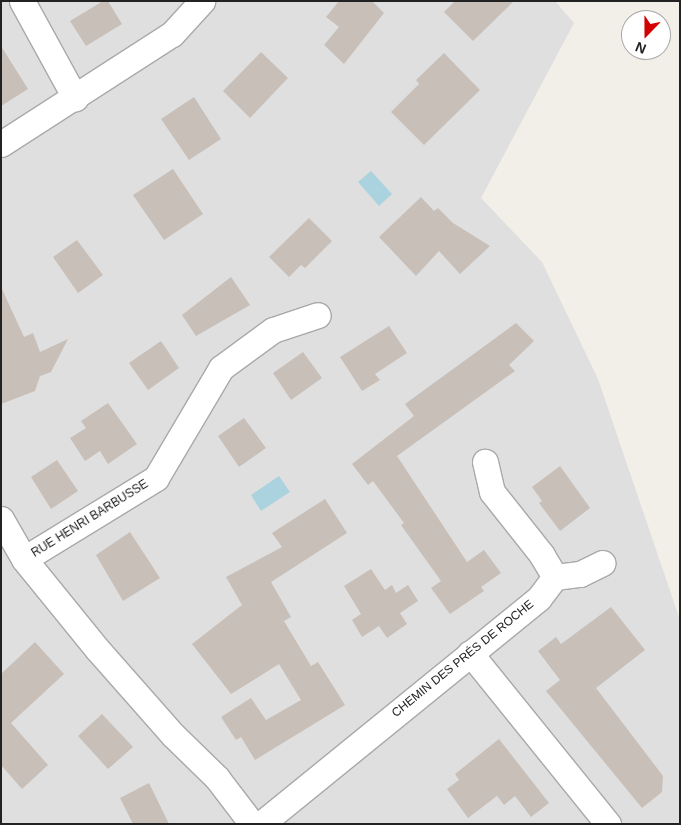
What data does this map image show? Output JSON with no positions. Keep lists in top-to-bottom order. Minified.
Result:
{"streets":{"street":["RUE HENRI BARBUSSE","CHEMIN DES PRÉS DE ROCHE"]},"north":"bottom"}
